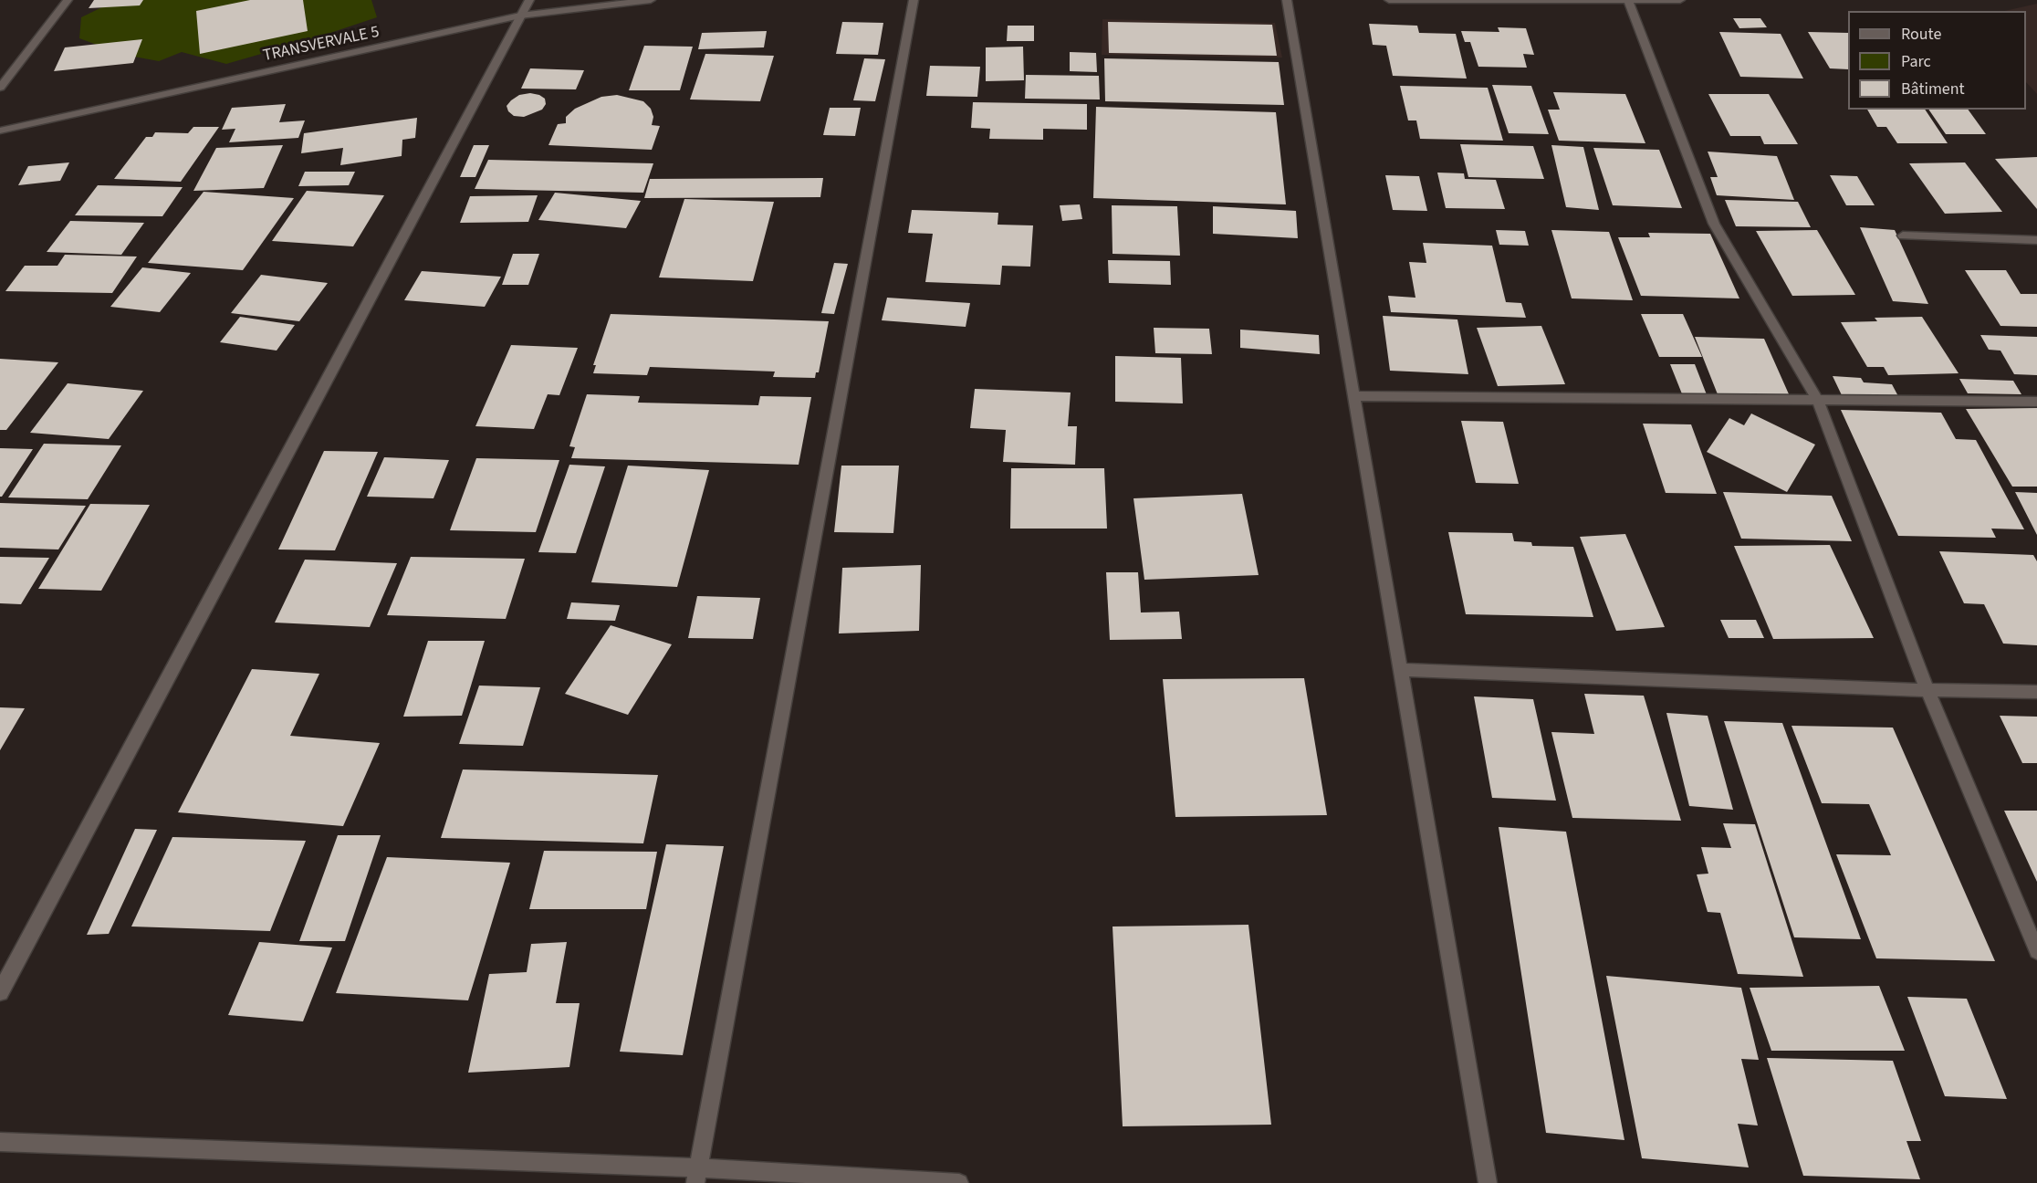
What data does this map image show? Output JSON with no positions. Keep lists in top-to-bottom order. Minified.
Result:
{"streets":{"street":["TRANSVERVALE 5"]},"legend":["Route","Parc","Bâtiment"]}
